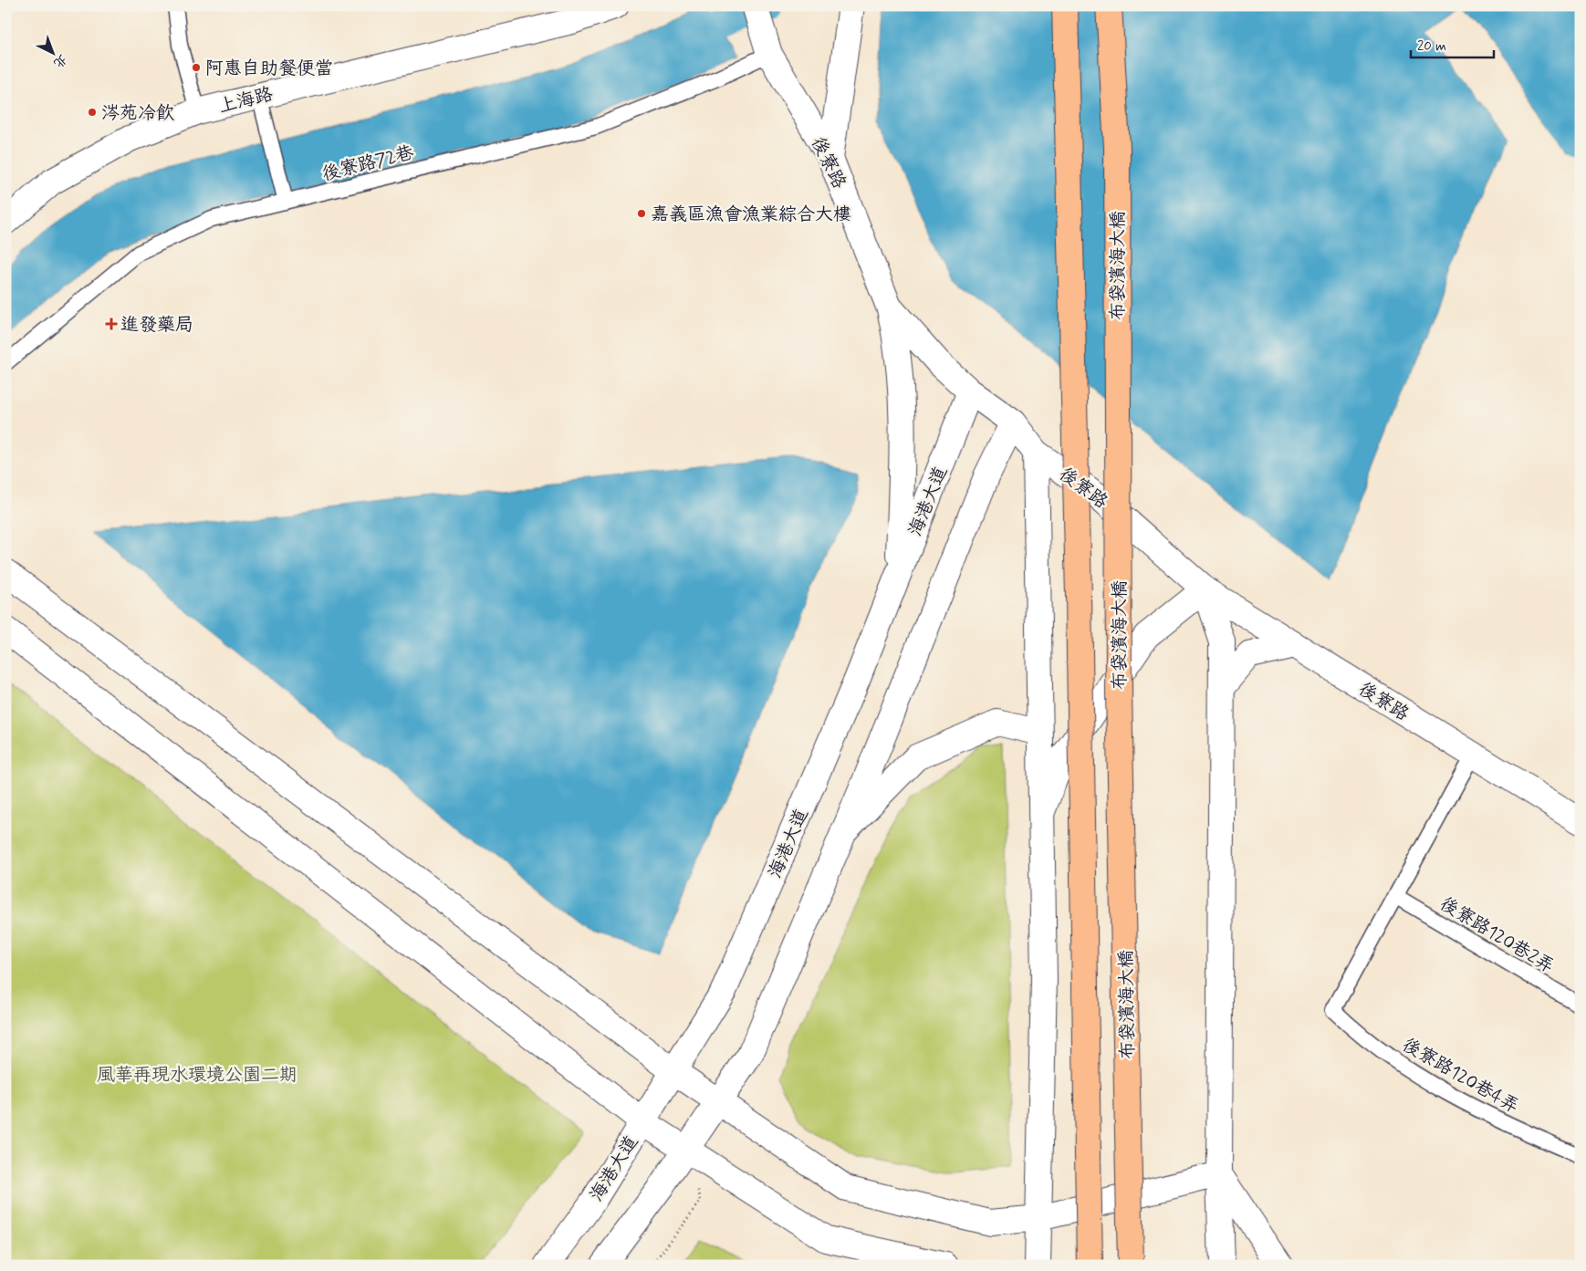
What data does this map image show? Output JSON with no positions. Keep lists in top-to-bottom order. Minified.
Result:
{"streets":{"highway":["布袋濱海大橋"],"street":["上海路","後寮路","海港大道"],"lane":["後寮路72巷","後寮路120巷2弄","後寮路120巷4弄"]},"crossings":[["後寮路72巷","後寮路"],["後寮路","海港大道"],["後寮路120巷2弄","後寮路120巷4弄"]],"parks":["風華再現水環境公園二期"],"places":{"other":["阿惠自助餐便當","涔苑冷飲","嘉義區漁會漁業綜合大樓"],"health":["進發藥局"]},"scale_bar":"20 m","north":"bottom right"}
